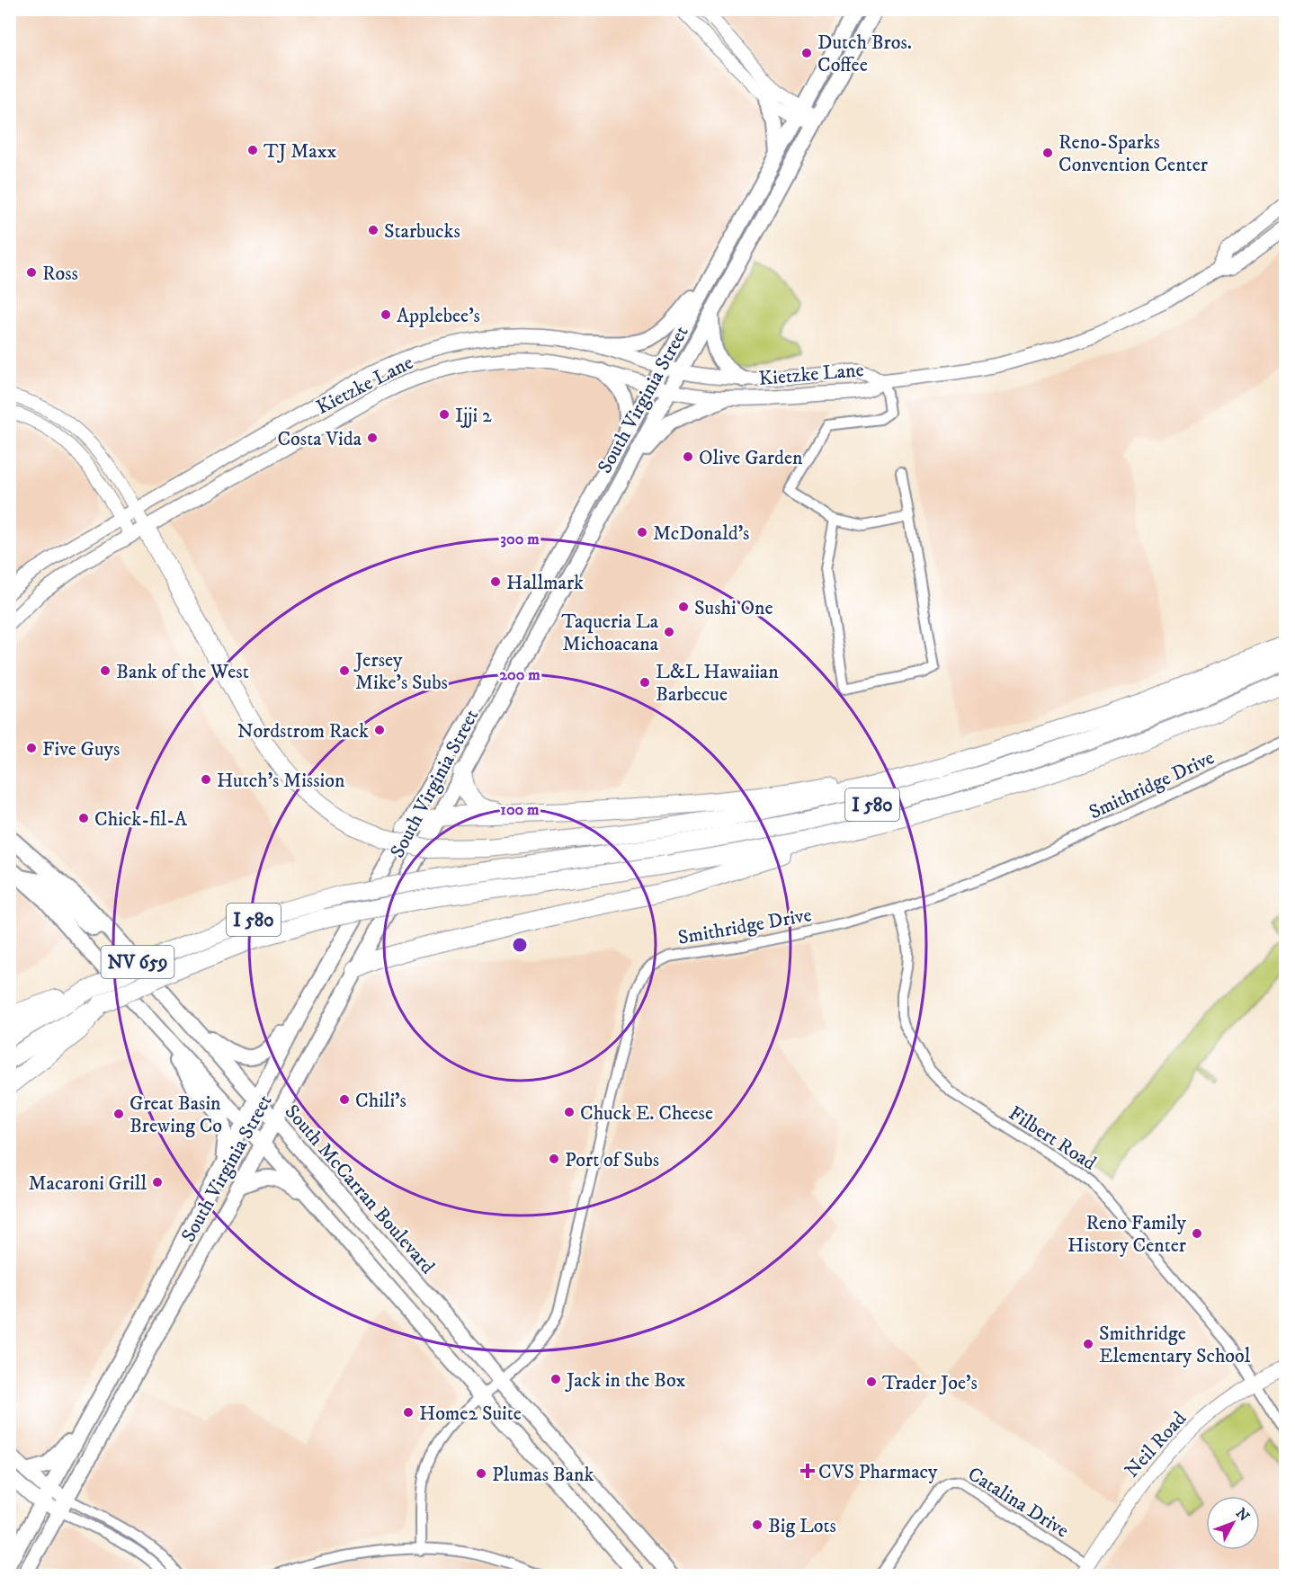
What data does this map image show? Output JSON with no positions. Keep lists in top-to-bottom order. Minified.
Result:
{"streets":{"highway":["I 580"],"main road":["Kietzke Lane","South Virginia Street","NV 659","South McCarran Boulevard"],"street":["Smithridge Drive","Filbert Road","Neil Road","Catalina Drive"]},"crossings":[["Kietzke Lane","South Virginia Street"],["South Virginia Street","NV 659"],["South Virginia Street","South McCarran Boulevard"],["Smithridge Drive","NV 659"],["Smithridge Drive","Filbert Road"],["Smithridge Drive","South McCarran Boulevard"],["Filbert Road","Neil Road"],["Neil Road","Catalina Drive"]],"places":{"other":["Dutch Bros. Coffee","TJ Maxx","Reno-Sparks Convention Center","Starbucks","Ross","Applebee's","Ijji 2","Costa Vida","Olive Garden","McDonald's","Hallmark","Sushi One","Taqueria La Michoacana","Bank of the West","Jersey Mike's Subs","L&L Hawaiian Barbecue","Nordstrom Rack","Five Guys","Hutch's Mission","Chick-fil-A","Chili's","Chuck E. Cheese","Great Basin Brewing Co","Port of Subs","Macaroni Grill","Reno Family History Center","Smithridge Elementary School","Jack in the Box","Trader Joe's","Home2 Suite","Plumas Bank","Big Lots"],"health":["CVS Pharmacy"]},"north":"top right","rings":["300 m","200 m","100 m"]}
